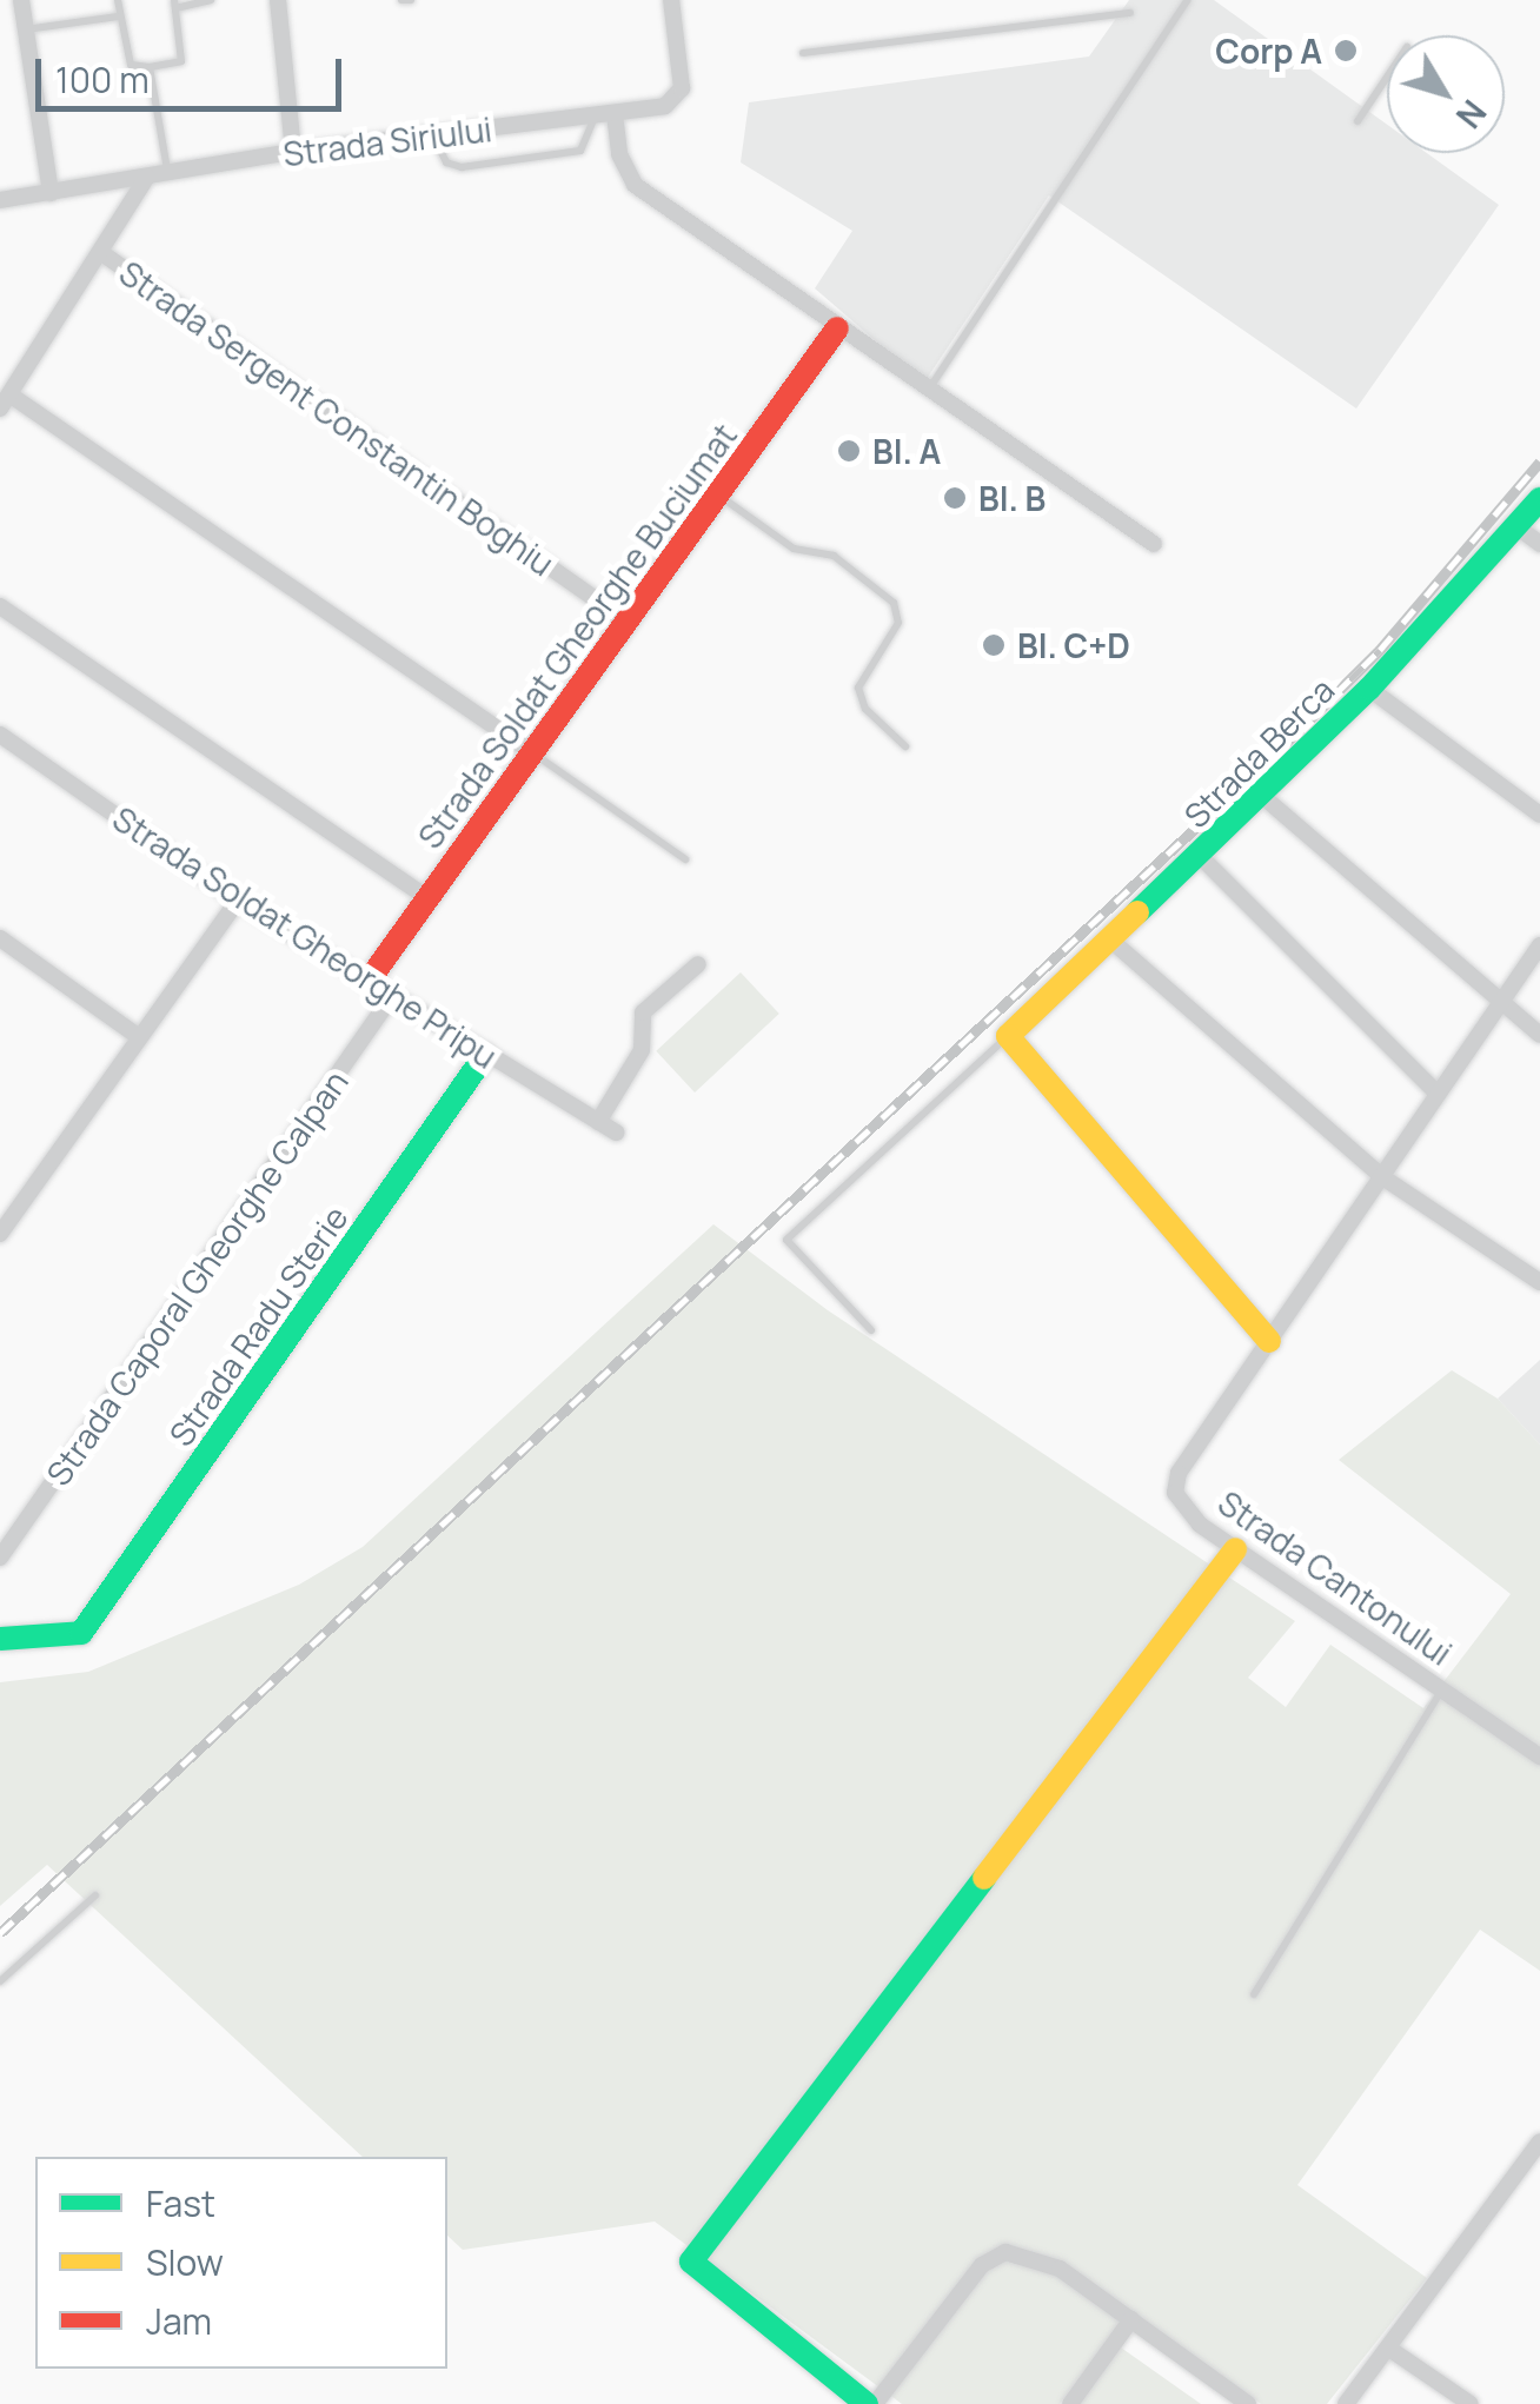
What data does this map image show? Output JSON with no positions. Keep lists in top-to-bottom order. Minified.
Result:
{"streets":{"street":["Strada Siriului","Strada Sergent Constantin Boghiu","Strada Soldat Gheorghe Buciumat","Strada Berca","Strada Soldat Gheorghe Pripu","Strada Caporal Gheorghe Calpan","Strada Radu Sterie","Strada Cantonului"]},"crossings":[["Strada Sergent Constantin Boghiu","Strada Soldat Gheorghe Buciumat"],["Strada Soldat Gheorghe Buciumat","Strada Soldat Gheorghe Pripu"],["Strada Soldat Gheorghe Pripu","Strada Caporal Gheorghe Calpan"],["Strada Soldat Gheorghe Pripu","Strada Radu Sterie"]],"places":["Corp A","Bl. A","Bl. B","Bl. C+D"],"legend":["Fast","Slow","Jam"],"scale_bar":"100 m","north":"bottom right"}
